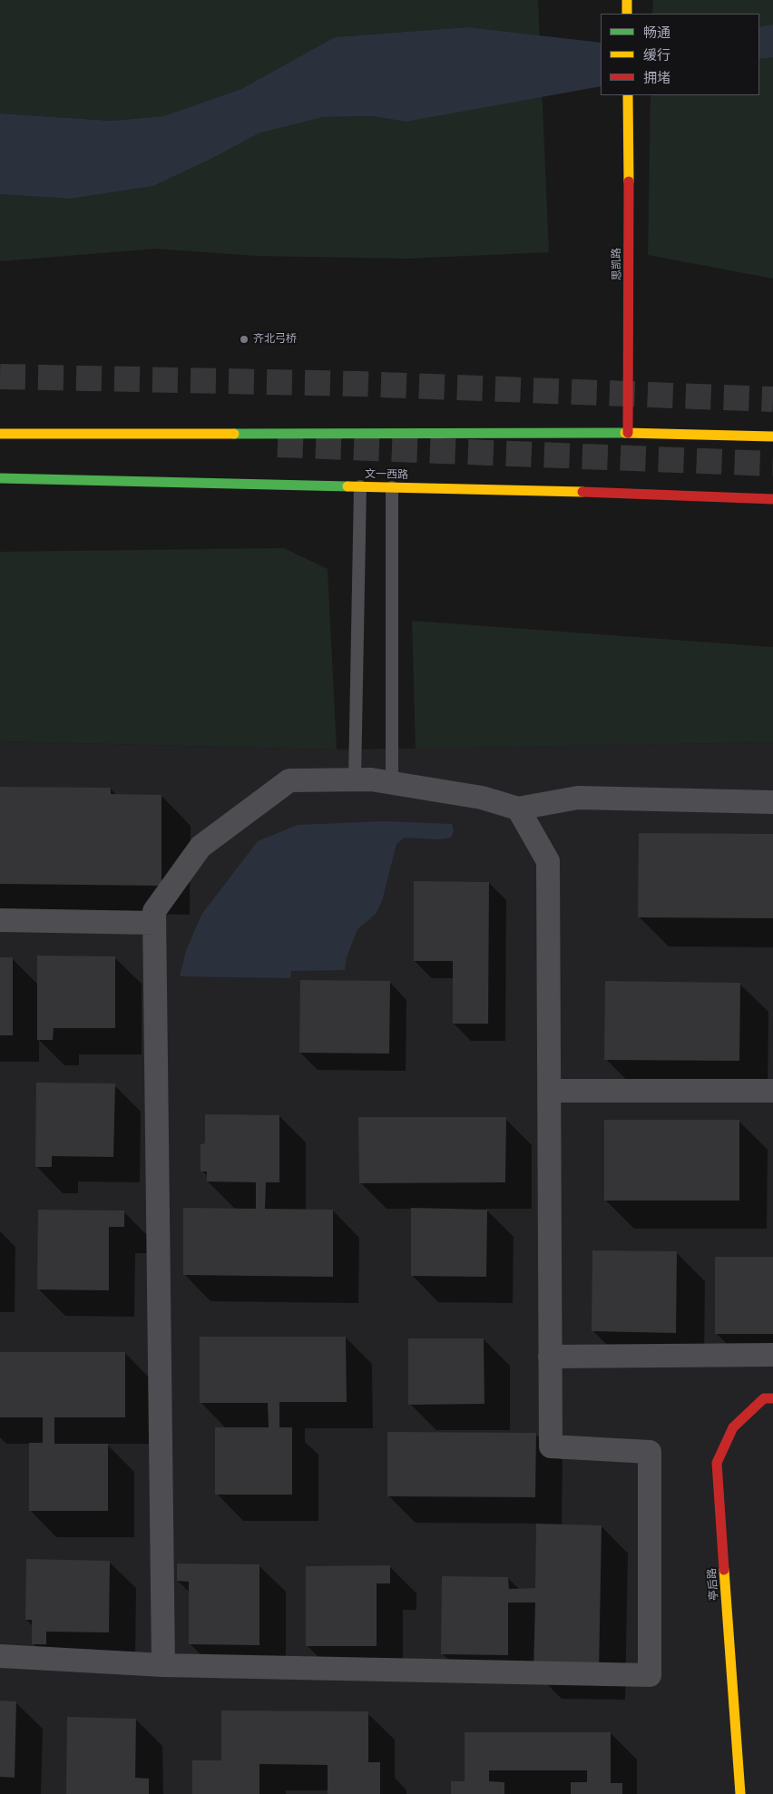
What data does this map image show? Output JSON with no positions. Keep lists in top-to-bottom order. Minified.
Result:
{"streets":{"main road":["思凯路","文一西路","亭后路"]},"places":["齐北弓桥"],"legend":["畅通","缓行","拥堵"]}
